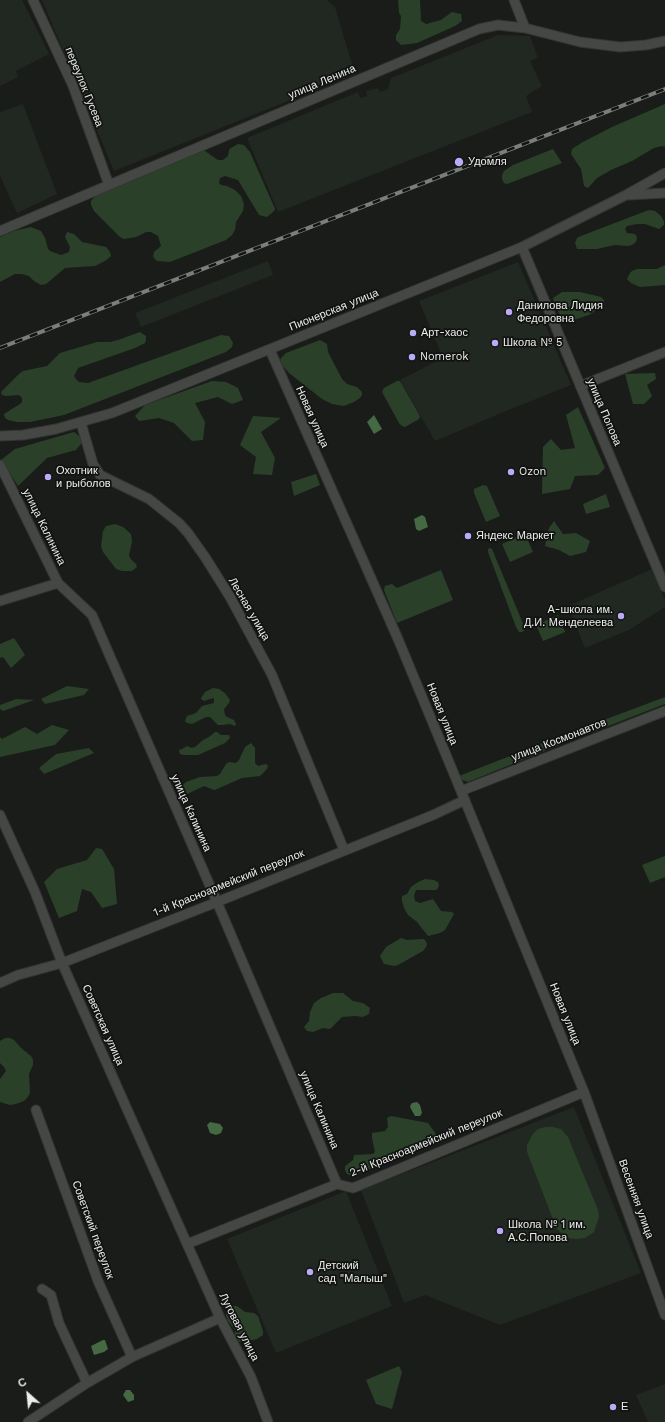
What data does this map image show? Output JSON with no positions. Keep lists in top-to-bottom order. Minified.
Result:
{"streets":{"street":["улица Ленина","переулок Гусева","Пионерская улица","улица Попова","Новая улица","улица Калинина","Лесная улица","улица Космонавтов","1-й Красноармейский переулок","Советская улица","2-й Красноармейский переулок","Весенняя улица","Советский переулок","Луговая улица"]},"crossings":[["улица Ленина","переулок Гусева"],["Пионерская улица","улица Попова"],["Пионерская улица","Новая улица"],["Пионерская улица","Лесная улица"],["Новая улица","улица Космонавтов"],["Новая улица","1-й Красноармейский переулок"],["Новая улица","2-й Красноармейский переулок"],["Новая улица","Весенняя улица"],["улица Калинина","1-й Красноармейский переулок"],["улица Калинина","2-й Красноармейский переулок"],["Лесная улица","1-й Красноармейский переулок"],["1-й Красноармейский переулок","Советская улица"],["Советская улица","2-й Красноармейский переулок"],["Советская улица","Луговая улица"],["2-й Красноармейский переулок","Весенняя улица"],["2-й Красноармейский переулок","Луговая улица"]],"places":["Удомля","Данилова Лидия Федоровна","Арт-хаос","Школа № 5","Nomerok","Ozon","Охотник и рыболов","Яндекс Маркет","А-школа им. Д.И. Менделеева","Школа № 1 им. А.С.Попова","Детский сад \"Малыш\"","Е"],"north":"top left"}
